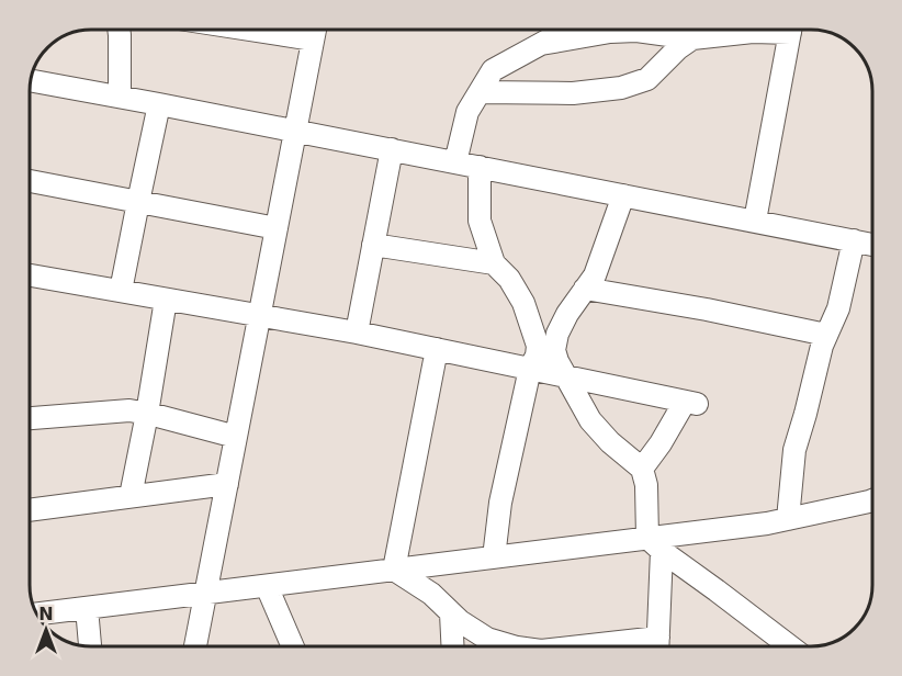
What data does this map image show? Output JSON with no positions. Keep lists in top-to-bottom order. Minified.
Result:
{"north":"top"}
